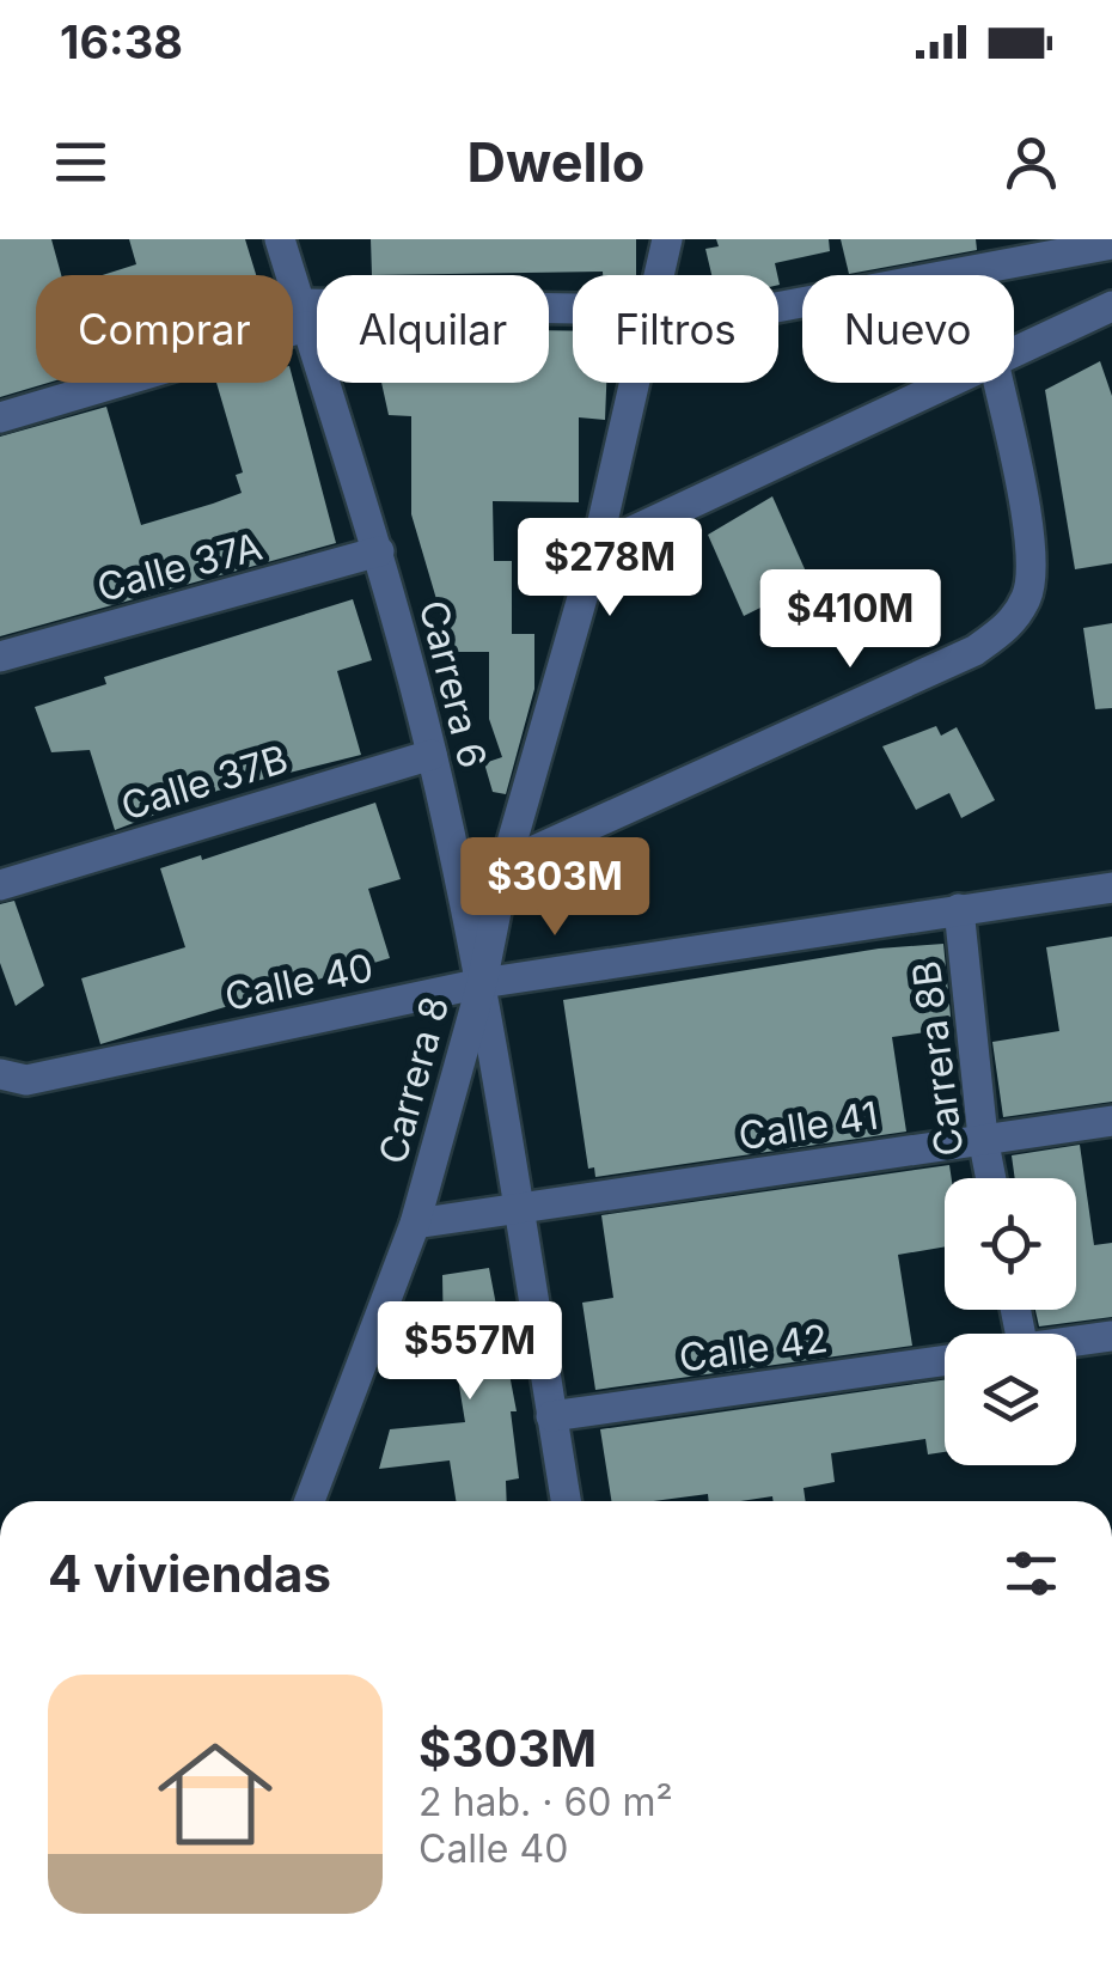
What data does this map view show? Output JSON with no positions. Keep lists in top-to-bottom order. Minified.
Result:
{"streets":{"street":["Calle 37A","Carrera 6","Calle 37B","Calle 40","Carrera 8B","Carrera 8","Calle 41","Calle 42"]},"crossings":[["Calle 37A","Carrera 6"],["Carrera 6","Calle 37B"],["Carrera 6","Calle 40"],["Carrera 6","Carrera 8"],["Carrera 6","Calle 41"],["Carrera 6","Calle 42"],["Calle 40","Carrera 8B"],["Calle 40","Carrera 8"],["Carrera 8B","Calle 41"],["Carrera 8","Calle 41"]],"page":{"status":"16:38","header":"Dwello","chip":["Comprar","Alquilar","Filtros","Nuevo"],"price":["$278M","$410M","$303M","$557M"],"heading":"4 viviendas","list":[{"name":"$303M","note":"2 hab. · 60 m² · Calle 40"}]}}
